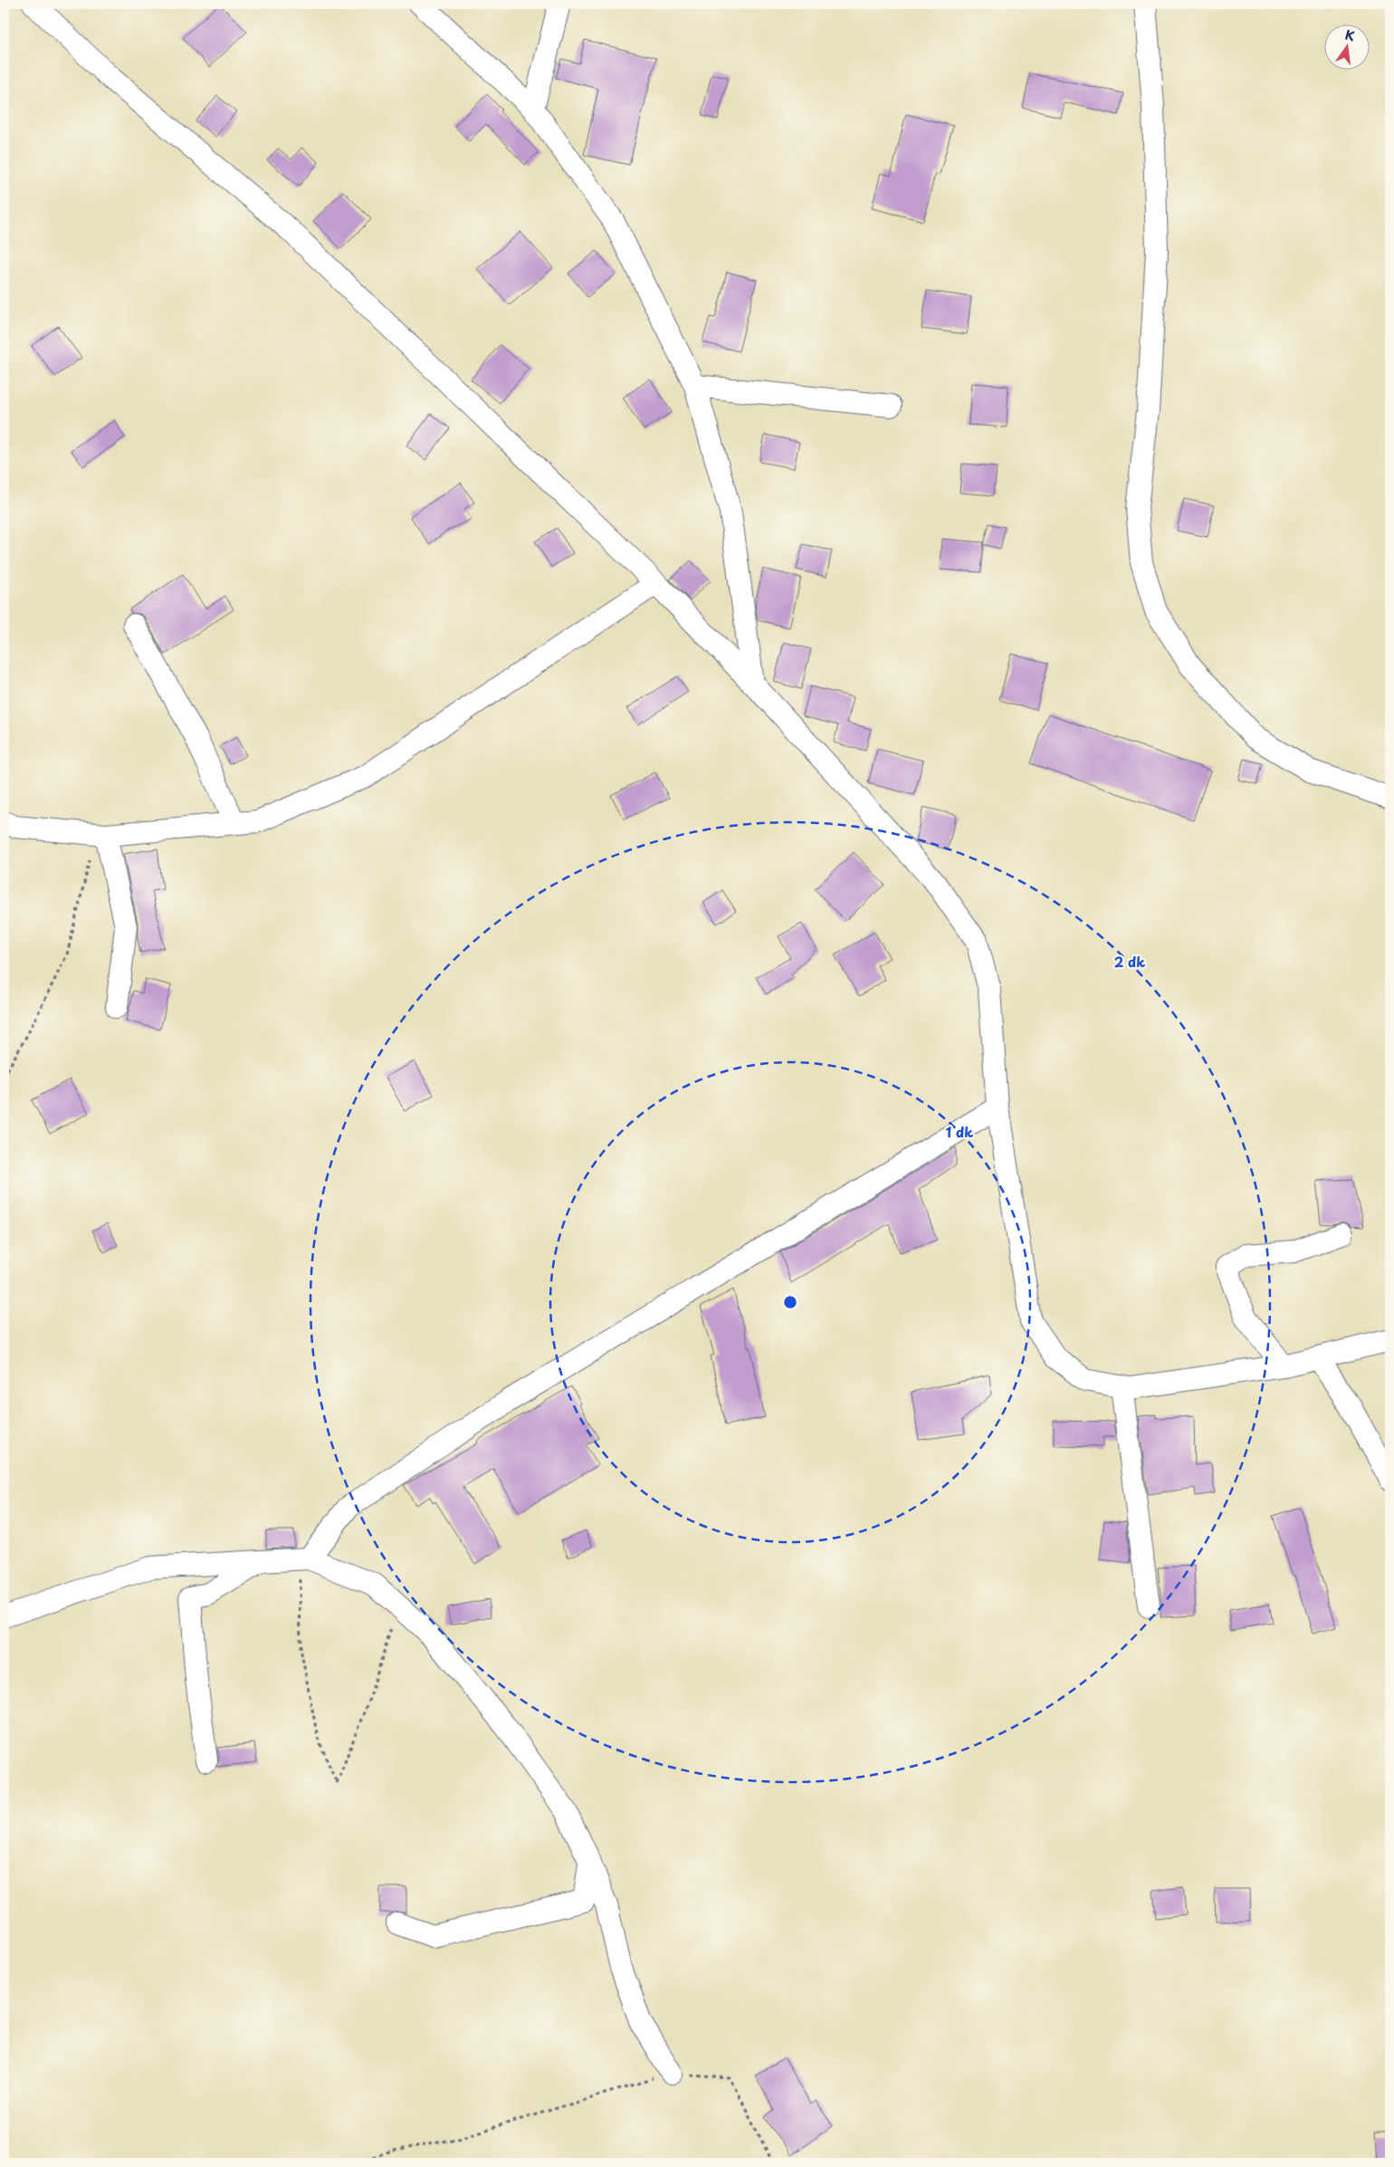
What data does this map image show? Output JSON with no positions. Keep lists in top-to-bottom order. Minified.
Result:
{"north":"top","rings":["2 dk","1 dk"]}
